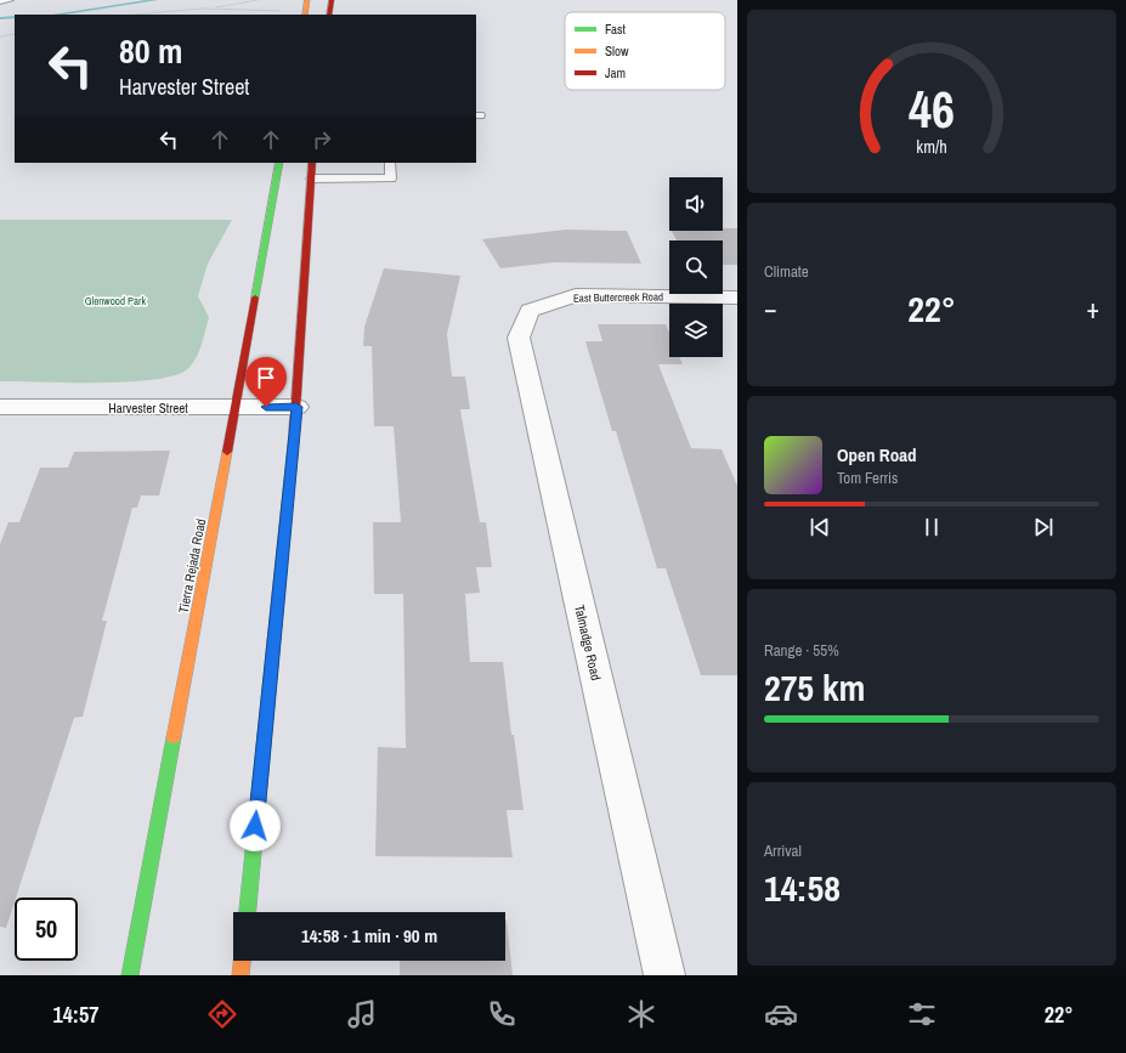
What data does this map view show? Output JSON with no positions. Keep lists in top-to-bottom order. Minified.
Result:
{"streets":{"main road":["Tierra Rejada Road"],"street":["East Buttercreek Road","Harvester Street","Talmadge Road"]},"crossings":[["East Buttercreek Road","Talmadge Road"],["Harvester Street","Tierra Rejada Road"]],"parks":["Glenwood Park"],"legend":["Fast","Slow","Jam"],"page":{"turn":["80 m","Harvester Street"],"tile":["Climate",["Range · 55%","275 km"],["Arrival","14:58"]],"heat":["−","22°","+"],"song":["Open Road","Tom Ferris"],"limit":"50","trip":"14:58 · 1 min · 90 m","tabs":["14:57","22°"],"gauge":["46","km/h"]}}
